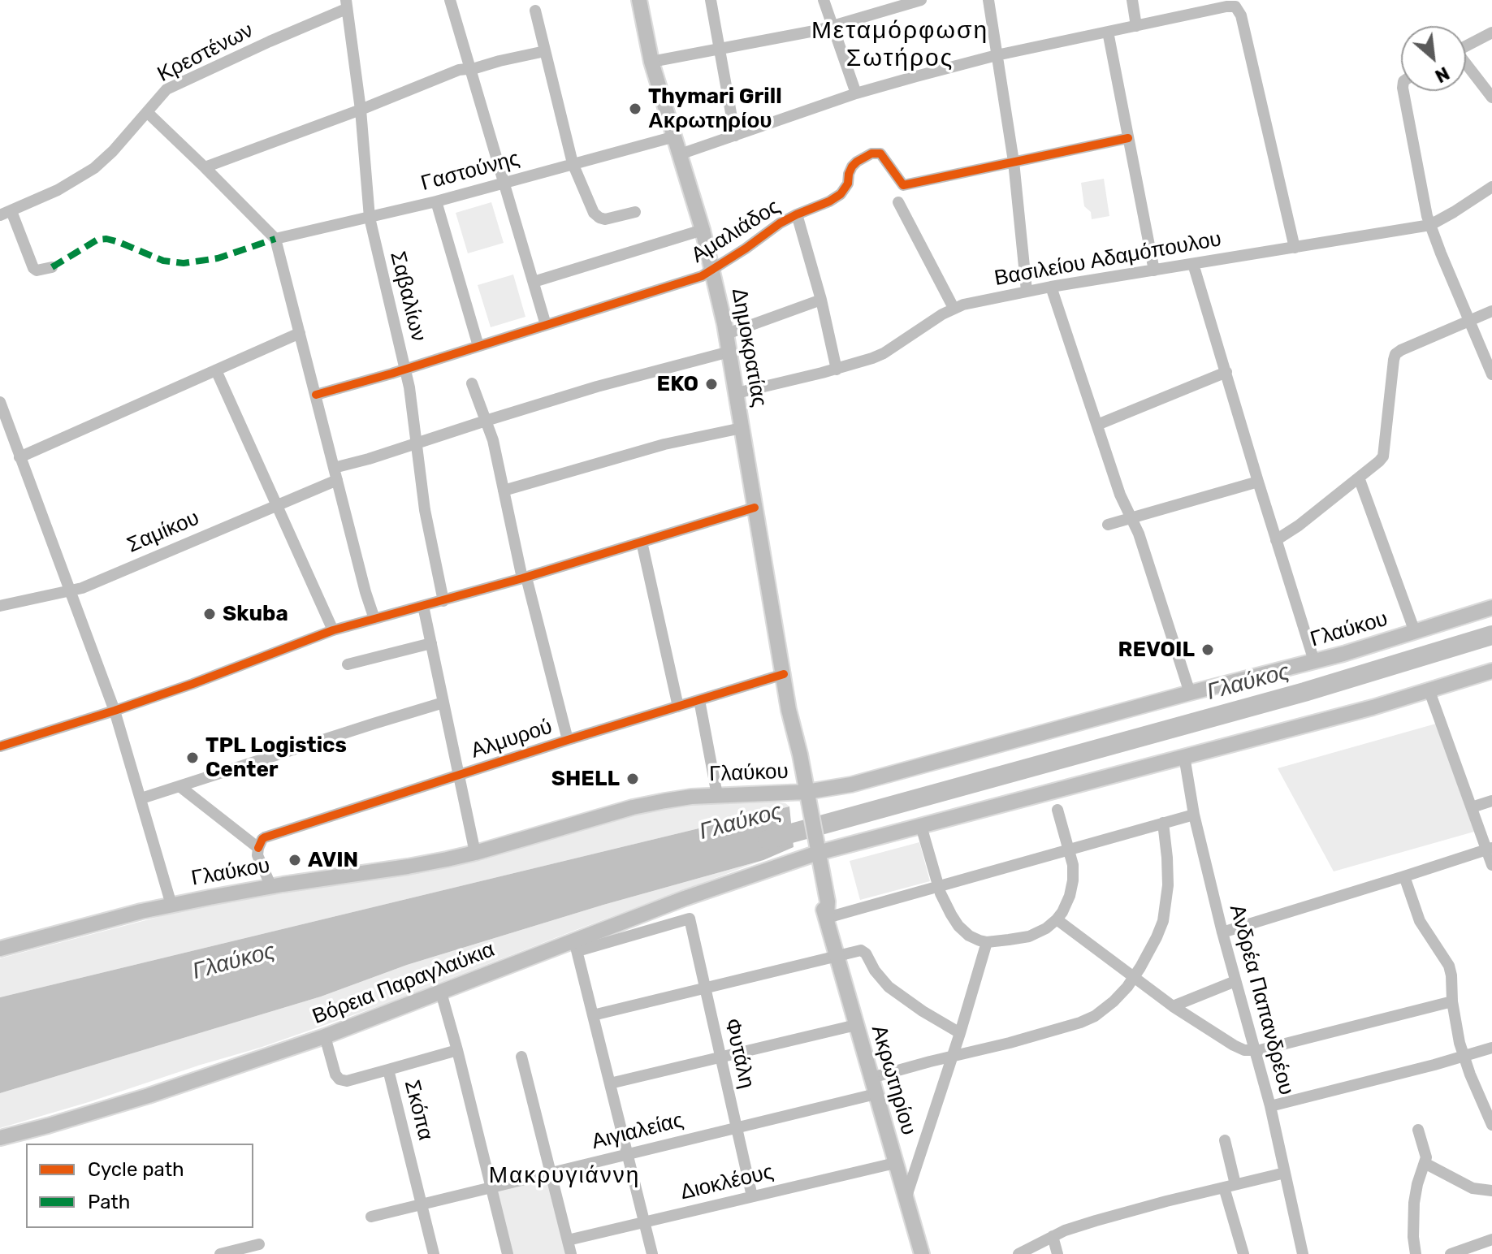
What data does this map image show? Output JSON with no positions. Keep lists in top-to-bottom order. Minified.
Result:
{"streets":{"main road":["Δημοκρατίας","Γλαύκου","Βόρεια Παραγλαύκια","Ακρωτηρίου"],"street":["Κρεστένων","Γαστούνης","Αμαλιάδος","Βασιλείου Αδαμόπουλου","Σαβαλίων","Σαμίκου","Αλμυρού","Ανδρέα Παπανδρέου","Φυτάλη","Σκόπα","Αιγιαλείας","Διοκλέους"]},"crossings":[["Κρεστένων","Σαβαλίων"],["Γαστούνης","Σαβαλίων"],["Γαστούνης","Δημοκρατίας"],["Αμαλιάδος","Σαβαλίων"],["Αμαλιάδος","Δημοκρατίας"],["Βασιλείου Αδαμόπουλου","Δημοκρατίας"],["Σαβαλίων","Σαμίκου"],["Δημοκρατίας","Σαμίκου"],["Δημοκρατίας","Γλαύκου"],["Δημοκρατίας","Αλμυρού"],["Δημοκρατίας","Ακρωτηρίου"],["Γλαύκου","Ακρωτηρίου"],["Βόρεια Παραγλαύκια","Φυτάλη"],["Βόρεια Παραγλαύκια","Ακρωτηρίου"],["Βόρεια Παραγλαύκια","Σκόπα"],["Φυτάλη","Αιγιαλείας"],["Φυτάλη","Διοκλέους"],["Ακρωτηρίου","Αιγιαλείας"],["Ακρωτηρίου","Διοκλέους"],["Σκόπα","Αιγιαλείας"]],"districts":["Μεταμόρφωση Σωτήρος","Μακρυγιάννη"],"water":["Γλαύκος"],"places":["Thymari Grill Ακρωτηρίου","EKO","Skuba","REVOIL","TPL Logistics Center","SHELL","AVIN"],"legend":["Cycle path","Path"],"north":"bottom right"}
